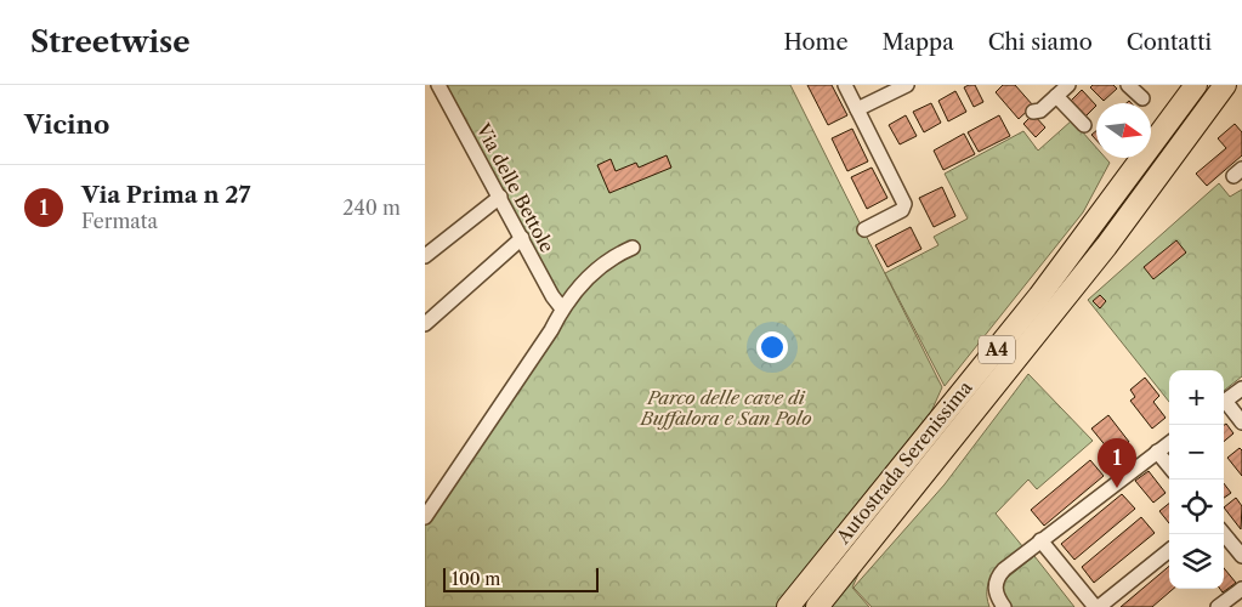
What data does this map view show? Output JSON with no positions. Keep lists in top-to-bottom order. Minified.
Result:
{"streets":{"highway":["A4","Autostrada Serenissima"],"street":["Via delle Bettole"]},"parks":["Parco delle cave di Buffalora e San Polo"],"scale_bar":"100 m","north":"right","page":{"header":"Streetwise","nav":["Home","Mappa","Chi siamo","Contatti"],"heading":"Vicino","list":[{"mark":"1","name":"Via Prima n 27","note":"Fermata","value":"240 m"}],"map_buttons":["+","−"],"pins":"1","scale":"100 m"}}
